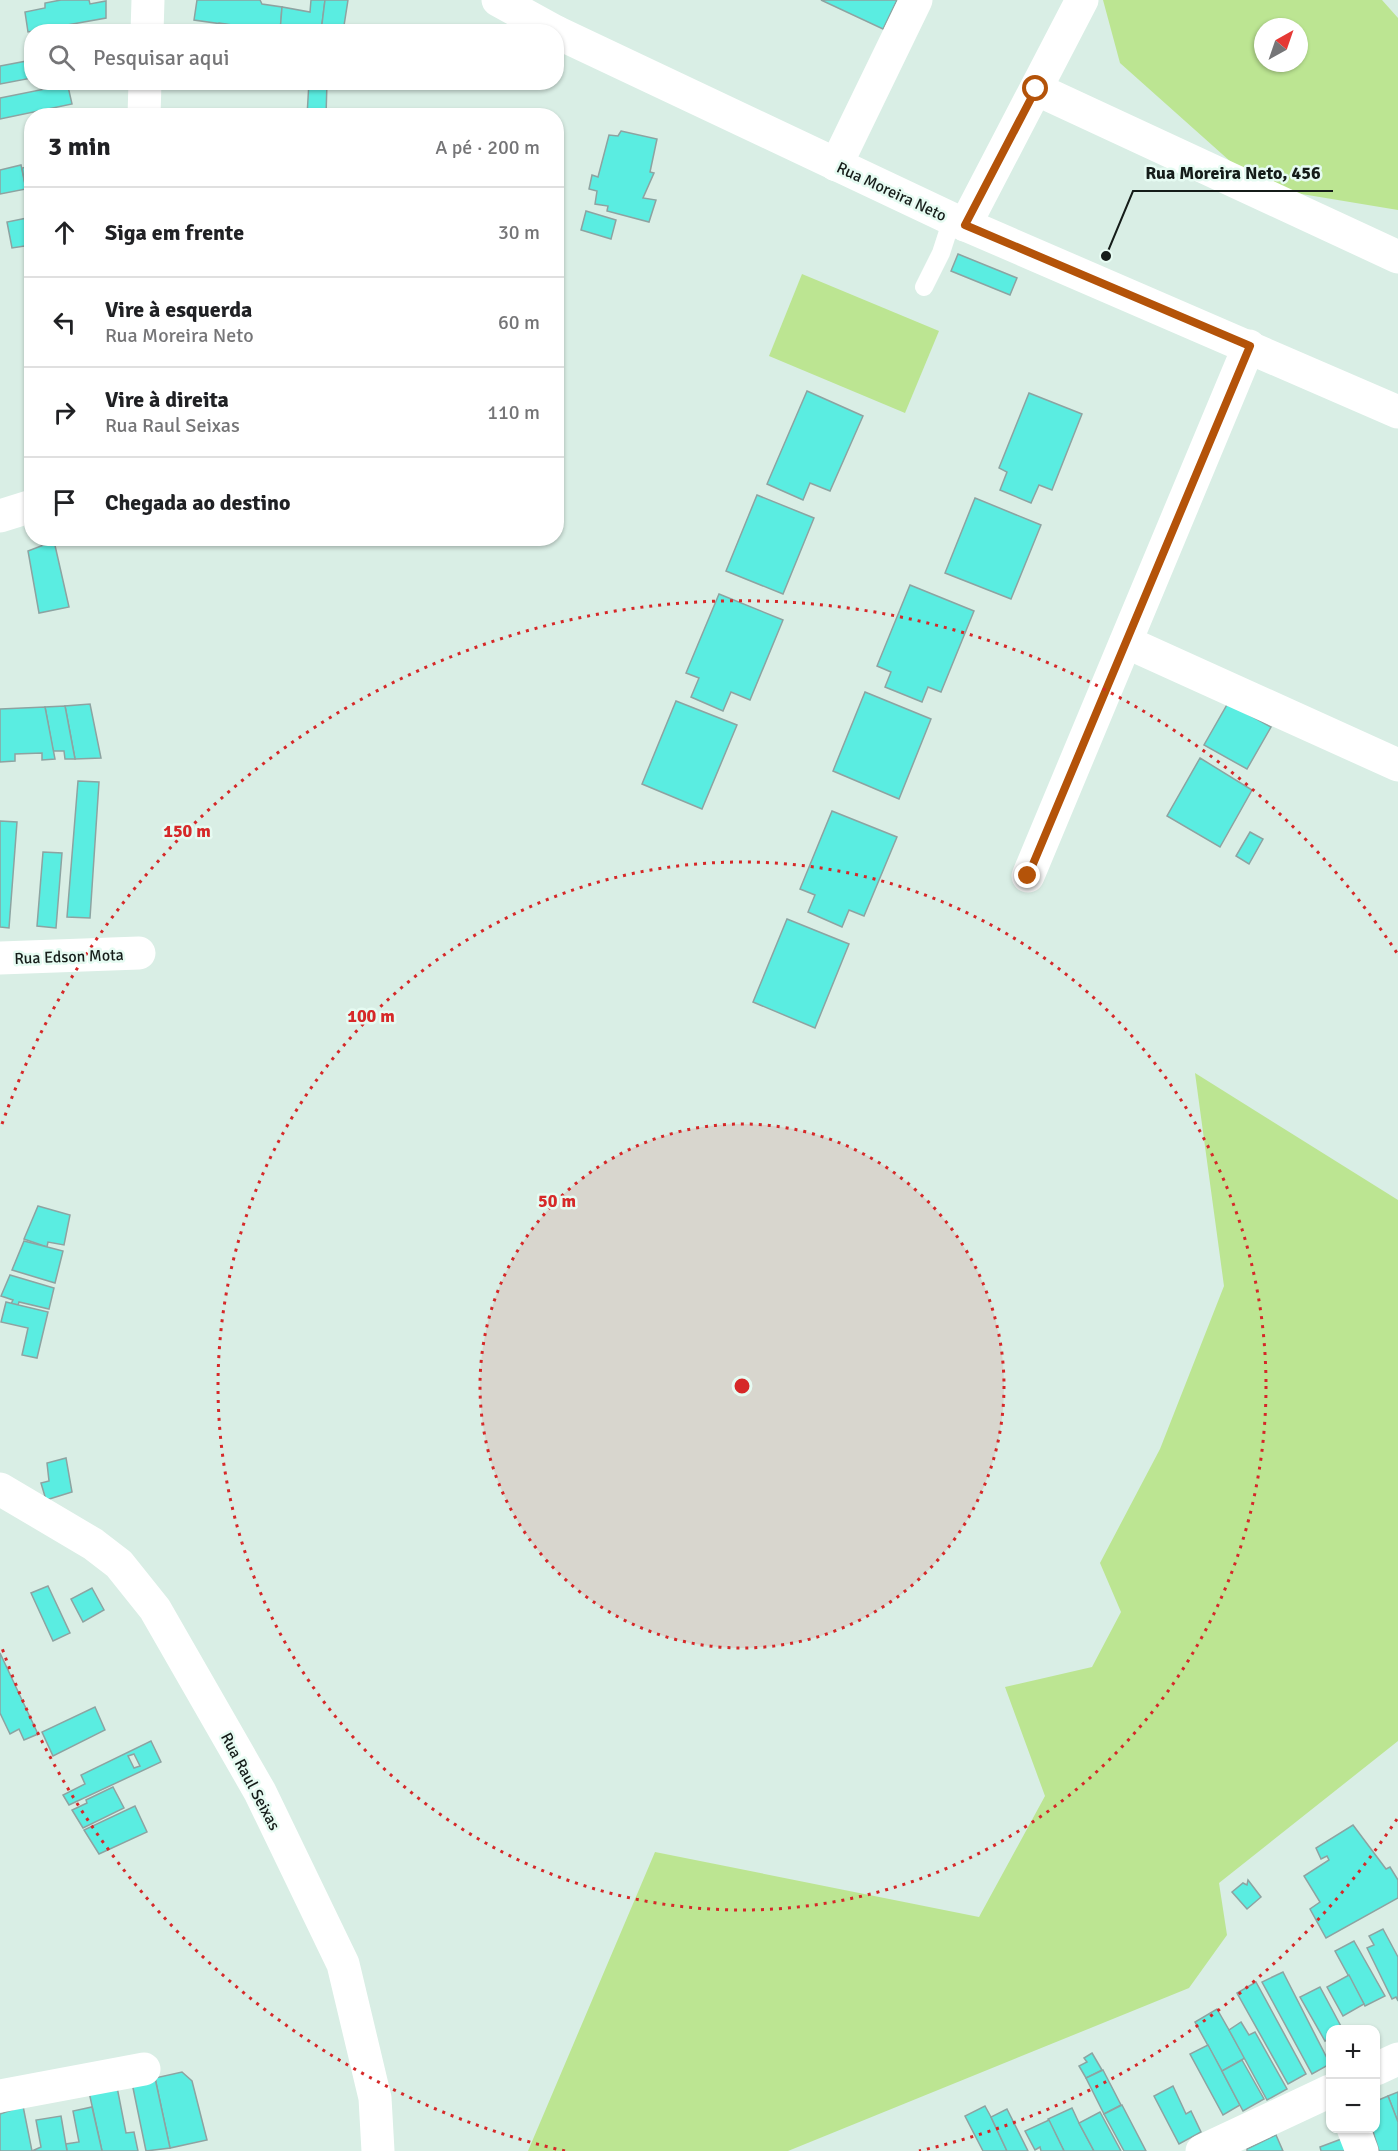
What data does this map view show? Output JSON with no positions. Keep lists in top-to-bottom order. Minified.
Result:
{"streets":{"street":["Rua Moreira Neto","Rua Edson Mota","Rua Raul Seixas"]},"places":["Rua Moreira Neto, 456"],"north":"top right","page":{"search":"Pesquisar aqui","heading":["3 min","A pé · 200 m"],"list":[["Siga em frente","30 m"],["Vire à esquerda","Rua Moreira Neto","60 m"],["Vire à direita","Rua Raul Seixas","110 m"],"Chegada ao destino"],"map_buttons":["+","−"]},"rings":["150 m","100 m","50 m"]}
